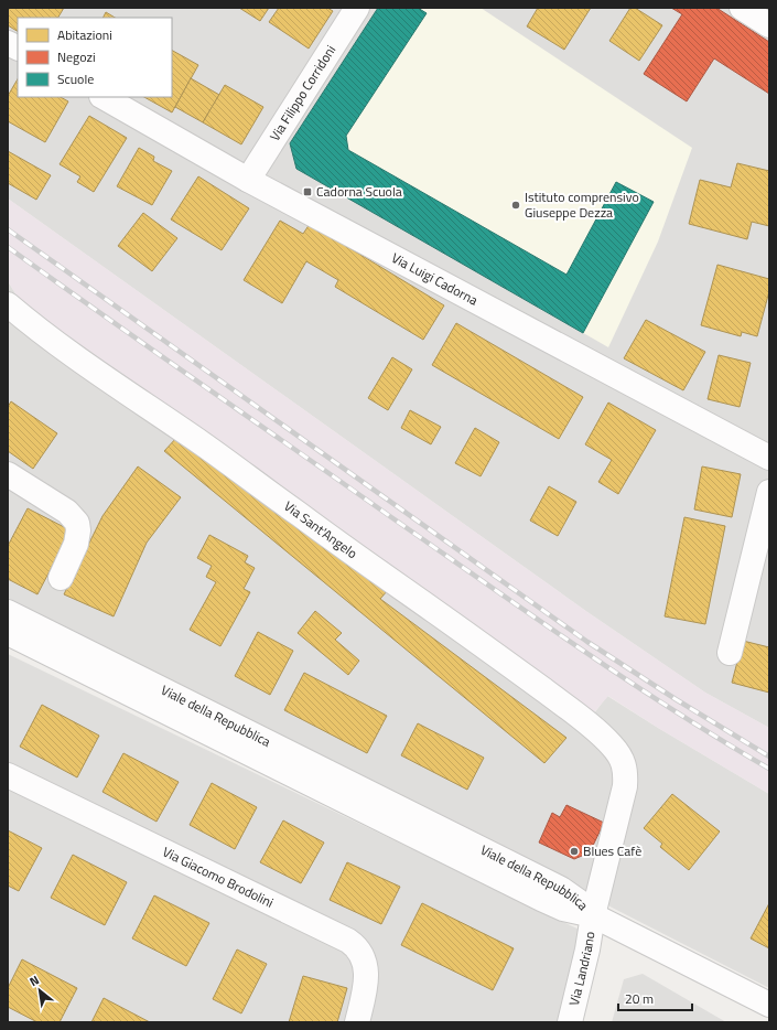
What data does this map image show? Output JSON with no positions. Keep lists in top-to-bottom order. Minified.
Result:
{"streets":{"street":["Via Filippo Corridoni","Via Luigi Cadorna","Via Sant'Angelo","Viale della Repubblica","Via Giacomo Brodolini","Via Landriano"]},"crossings":[["Via Filippo Corridoni","Via Luigi Cadorna"],["Via Sant'Angelo","Via Landriano"],["Viale della Repubblica","Via Landriano"]],"places":{"transit":["Cadorna Scuola"],"other":["Istituto comprensivo Giuseppe Dezza","Blues Cafè"]},"legend":["Abitazioni","Negozi","Scuole"],"scale_bar":"20 m","north":"top left"}
